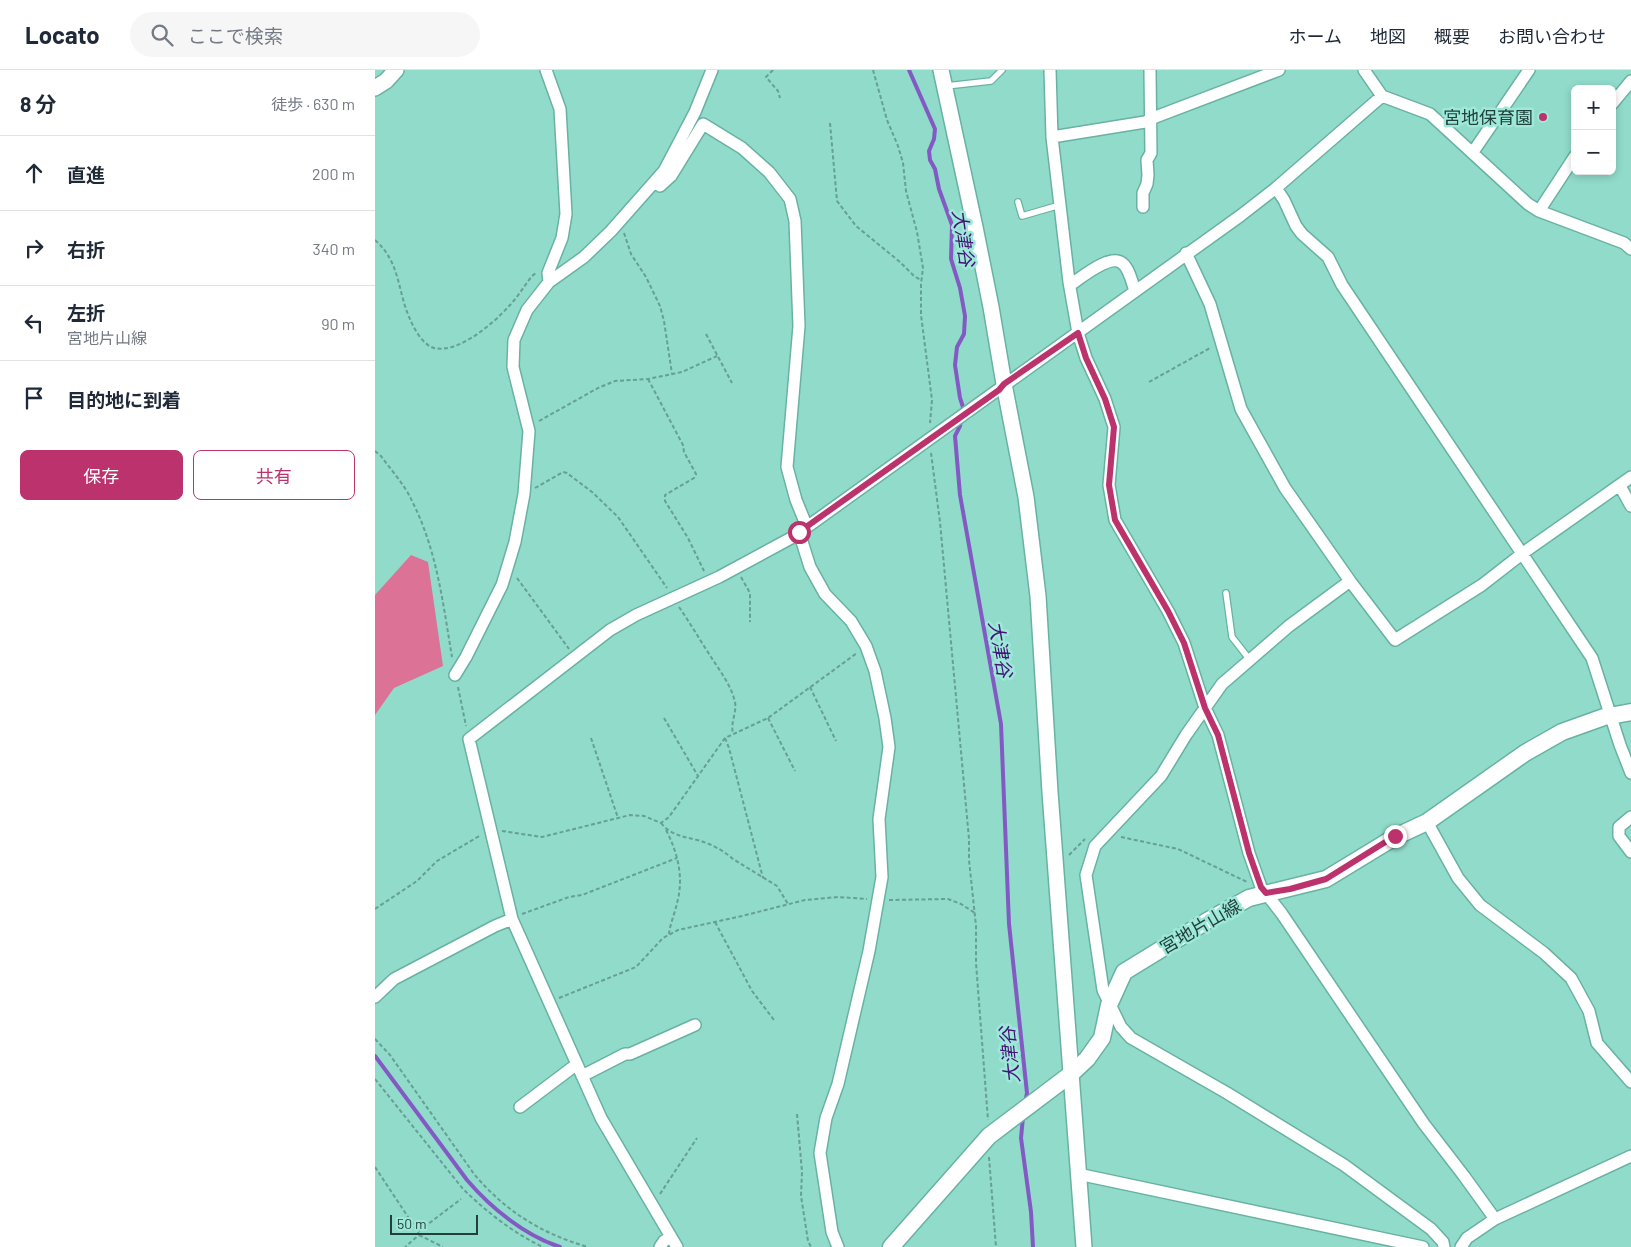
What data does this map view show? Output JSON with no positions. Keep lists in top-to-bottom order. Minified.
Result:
{"streets":{"main road":["宮地片山線"]},"water":["大津谷"],"places":["宮地保育園"],"scale_bar":"50 m","page":{"header":"Locato","search":"ここで検索","nav":["ホーム","地図","概要","お問い合わせ"],"heading":["8 分","徒歩 · 630 m"],"map_buttons":["+","−"],"list":[["直進","200 m"],["右折","340 m"],["左折","宮地片山線","90 m"],"目的地に到着"],"buttons":["保存","共有"],"scale":"50 m"}}
